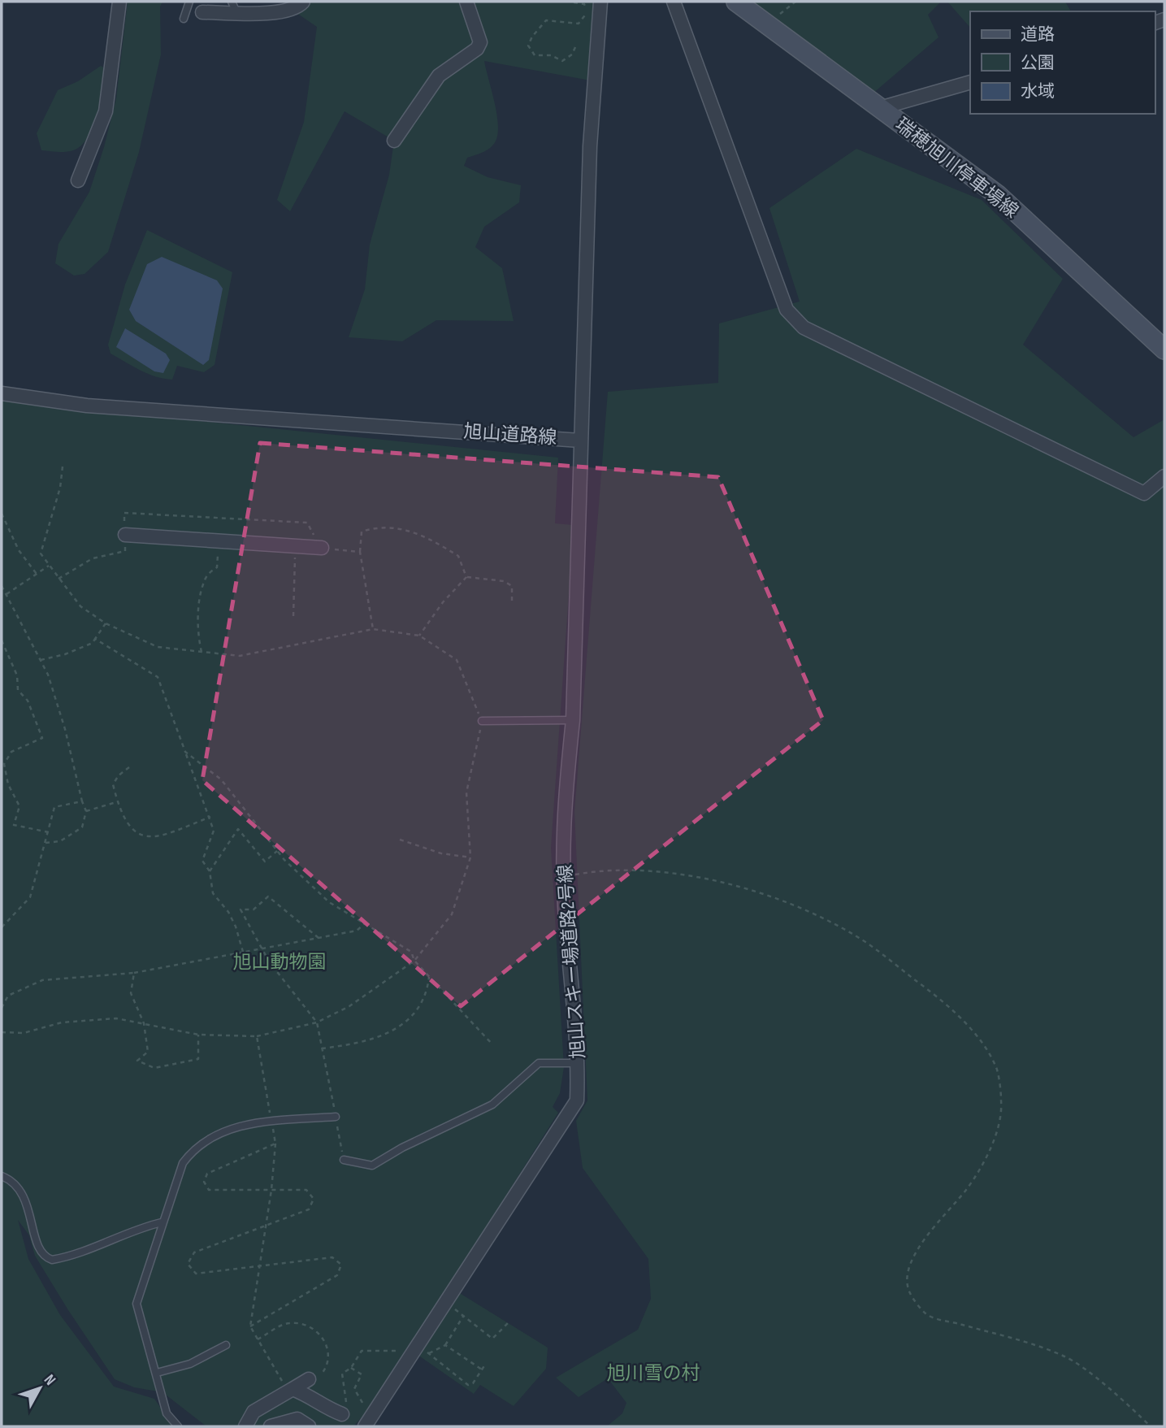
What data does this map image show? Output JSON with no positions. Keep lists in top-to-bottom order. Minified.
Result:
{"streets":{"main road":["瑞穂旭川停車場線"],"street":["旭山道路線","旭山スキー場道路2号線"]},"crossings":[["旭山道路線","旭山スキー場道路2号線"]],"parks":["旭山動物園","旭川雪の村"],"legend":["道路","公園","水域"],"north":"top right"}
